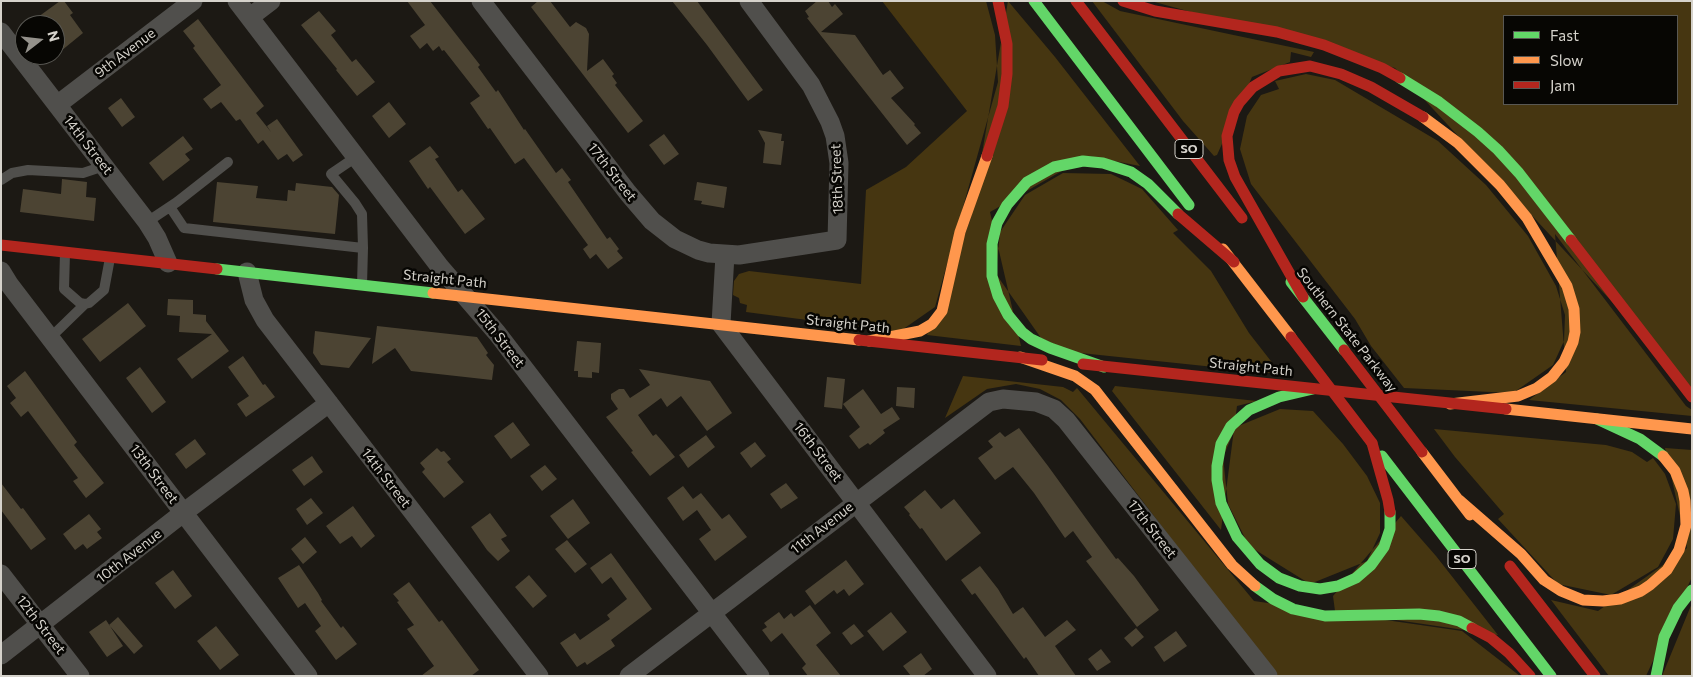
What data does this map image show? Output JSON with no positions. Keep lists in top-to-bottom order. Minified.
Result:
{"streets":{"main road":["SO","Straight Path","Southern State Parkway"],"street":["9th Avenue","14th Street","17th Street","18th Street","15th Street","16th Street","13th Street","11th Avenue","10th Avenue","12th Street"]},"crossings":[["9th Avenue","14th Street"],["14th Street","Straight Path"],["14th Street","10th Avenue"],["17th Street","18th Street"],["17th Street","11th Avenue"],["Straight Path","15th Street"],["Straight Path","16th Street"],["15th Street","11th Avenue"],["16th Street","11th Avenue"],["13th Street","10th Avenue"],["10th Avenue","12th Street"]],"legend":["Fast","Slow","Jam"],"north":"right"}
